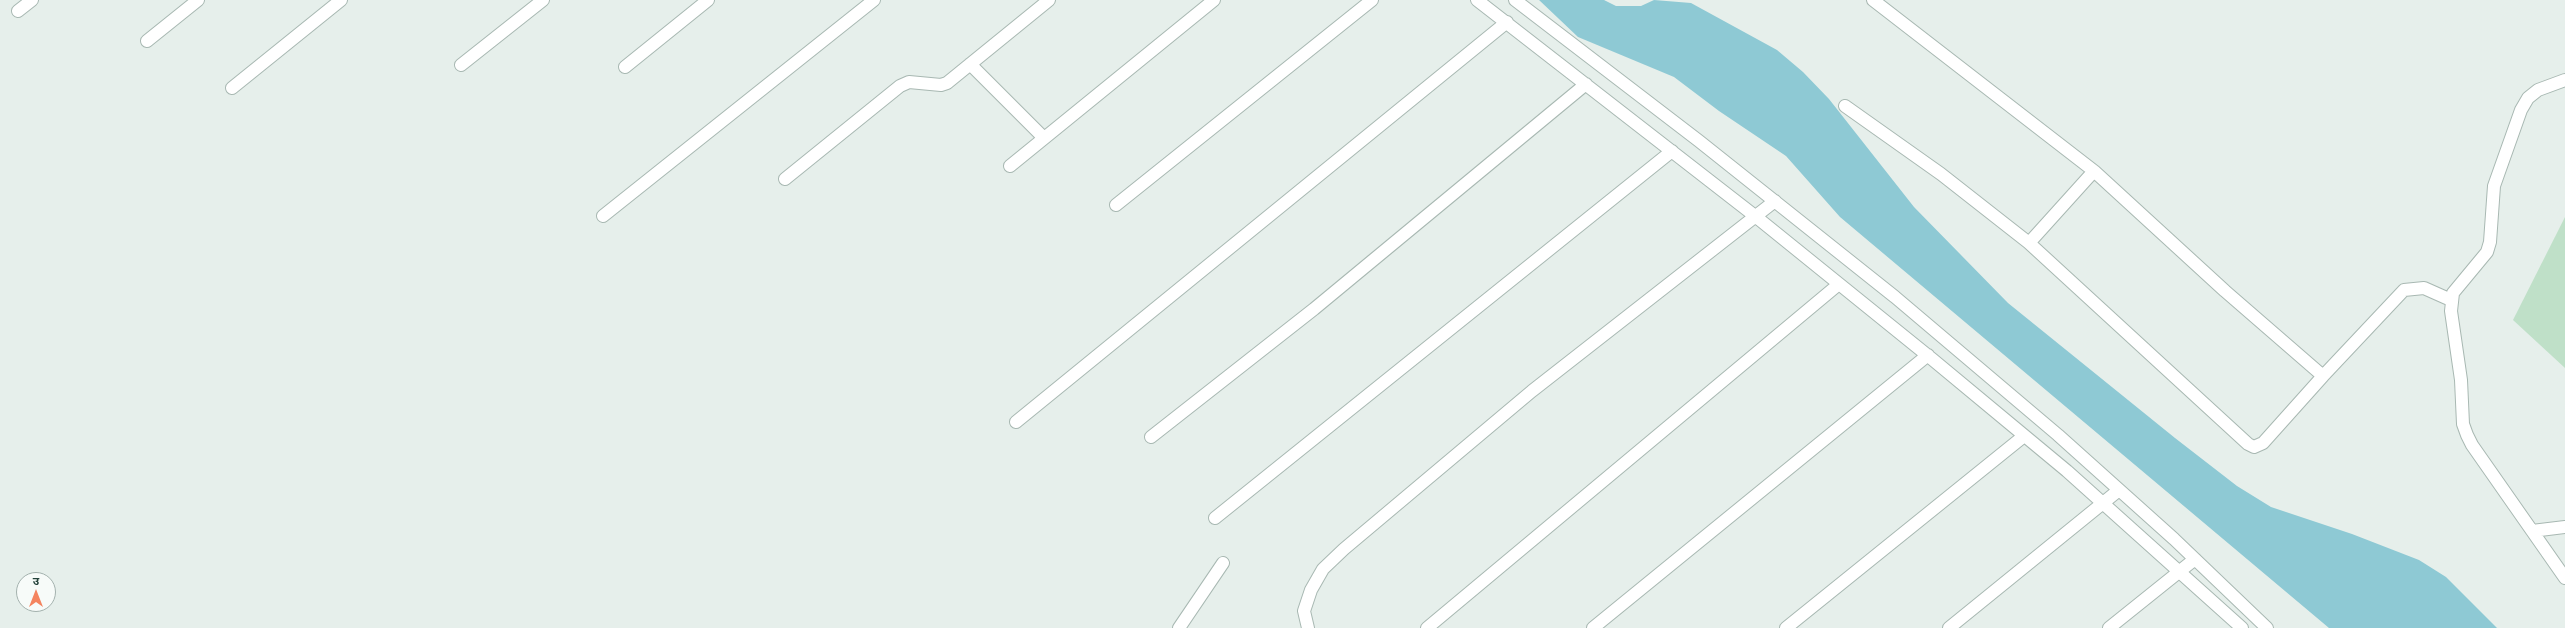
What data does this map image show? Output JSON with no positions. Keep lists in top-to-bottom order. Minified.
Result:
{"north":"top"}
